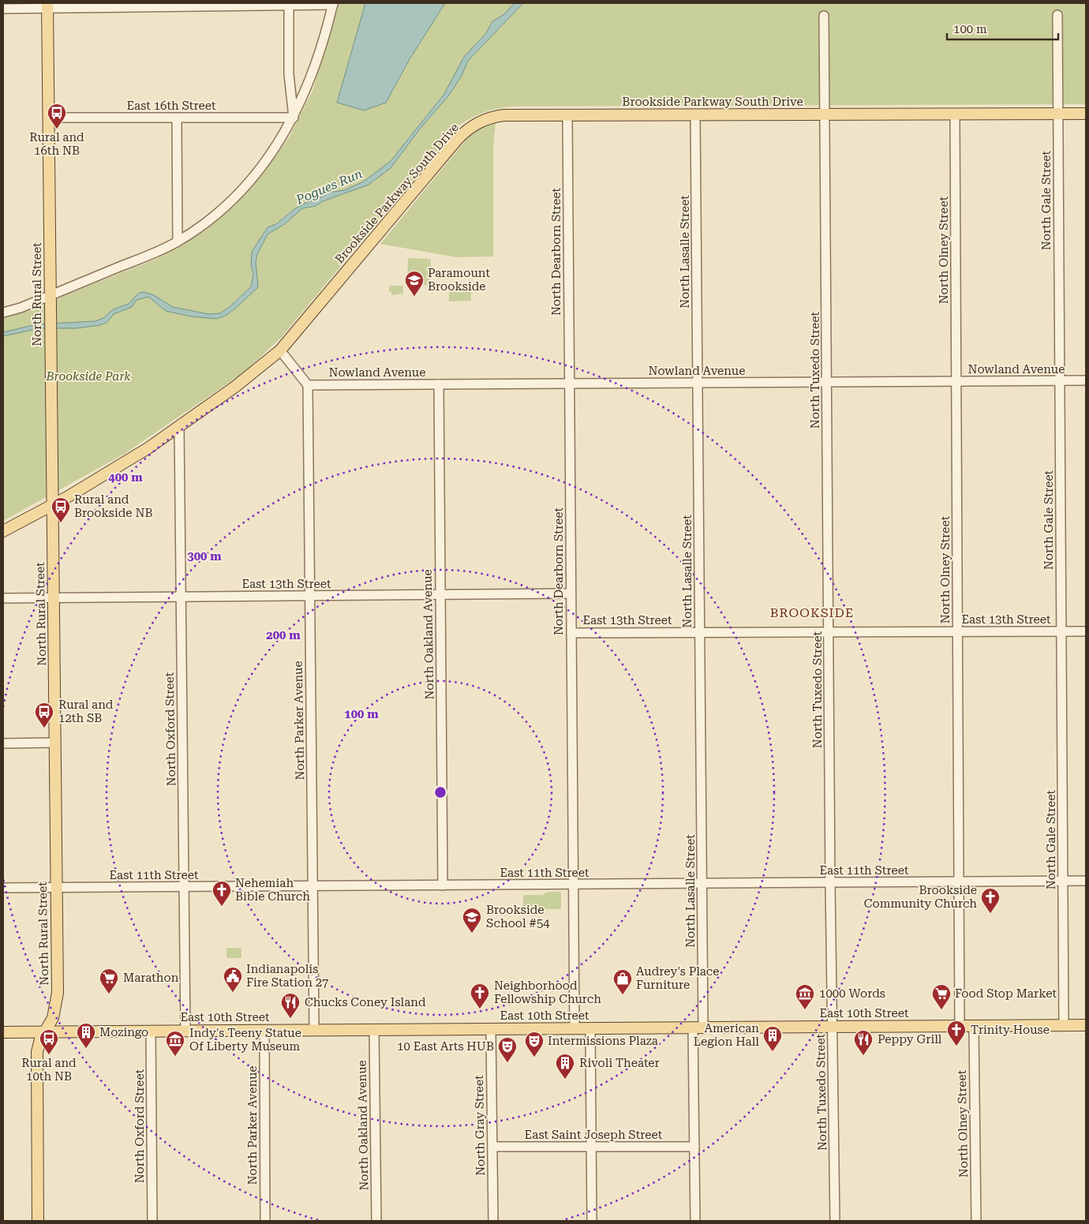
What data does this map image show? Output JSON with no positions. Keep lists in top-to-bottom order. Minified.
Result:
{"streets":{"main road":["Brookside Parkway South Drive","North Rural Street","East 10th Street"],"street":["East 16th Street","North Gale Street","North Olney Street","North Dearborn Street","North Lasalle Street","Nowland Avenue","North Tuxedo Street","East 13th Street","North Oakland Avenue","North Parker Avenue","North Oxford Street","East 11th Street","North Gray Street","East Saint Joseph Street"]},"crossings":[["Brookside Parkway South Drive","North Gale Street"],["Brookside Parkway South Drive","North Olney Street"],["Brookside Parkway South Drive","North Dearborn Street"],["Brookside Parkway South Drive","North Lasalle Street"],["Brookside Parkway South Drive","North Rural Street"],["Brookside Parkway South Drive","North Tuxedo Street"],["Brookside Parkway South Drive","North Oxford Street"],["East 16th Street","North Rural Street"],["North Gale Street","Nowland Avenue"],["North Gale Street","East 13th Street"],["North Gale Street","East 11th Street"],["North Gale Street","East 10th Street"],["North Olney Street","Nowland Avenue"],["North Olney Street","East 13th Street"],["North Olney Street","East 11th Street"],["North Olney Street","East 10th Street"],["North Dearborn Street","Nowland Avenue"],["North Dearborn Street","East 13th Street"],["North Dearborn Street","East 11th Street"],["North Dearborn Street","East 10th Street"],["North Lasalle Street","Nowland Avenue"],["North Lasalle Street","East 13th Street"],["North Lasalle Street","East 11th Street"],["North Lasalle Street","East 10th Street"],["North Lasalle Street","East Saint Joseph Street"],["North Rural Street","East 13th Street"],["North Rural Street","East 11th Street"],["North Rural Street","East 10th Street"],["Nowland Avenue","North Tuxedo Street"],["Nowland Avenue","North Oakland Avenue"],["Nowland Avenue","North Parker Avenue"],["North Tuxedo Street","East 13th Street"],["North Tuxedo Street","East 11th Street"],["North Tuxedo Street","East 10th Street"],["East 13th Street","North Oakland Avenue"],["East 13th Street","North Parker Avenue"],["East 13th Street","North Oxford Street"],["North Oakland Avenue","East 11th Street"],["North Oakland Avenue","East 10th Street"],["North Parker Avenue","East 11th Street"],["North Parker Avenue","East 10th Street"],["North Oxford Street","East 11th Street"],["North Oxford Street","East 10th Street"],["East 10th Street","North Gray Street"],["North Gray Street","East Saint Joseph Street"]],"districts":["BROOKSIDE"],"water":["Pogues Run"],"parks":["Brookside Park"],"places":{"bus stop":["Rural and 16th NB","Rural and Brookside NB","Rural and 12th SB","Rural and 10th NB"],"school or university":["Paramount Brookside","Brookside School #54"],"church":["Nehemiah Bible Church","Brookside Community Church","Neighborhood Fellowship Church","Trinity House"],"public building":["Indianapolis Fire Station 27"],"supermarket":["Marathon","Food Stop Market"],"shop":["Audrey's Place Furniture"],"museum":["1000 Words","Indy's Teeny Statue Of Liberty Museum"],"restaurant":["Chucks Coney Island","Peppy Grill"],"building":["Mozingo","American Legion Hall","Rivoli Theater"],"theatre":["Intermissions Plaza","10 East Arts HUB"]},"scale_bar":"100 m","rings":["400 m","300 m","200 m","100 m"]}
